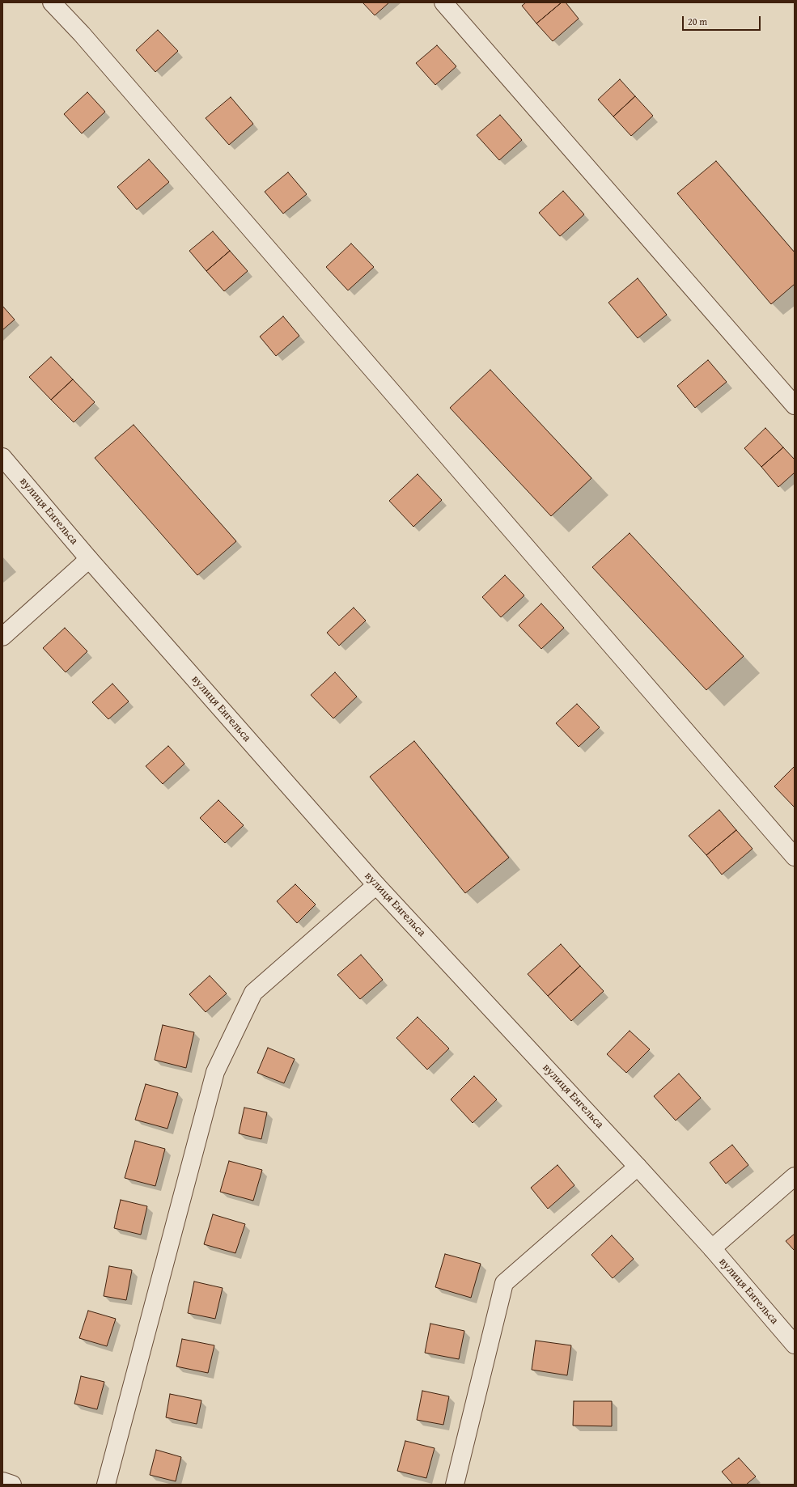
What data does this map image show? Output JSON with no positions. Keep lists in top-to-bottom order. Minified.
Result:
{"streets":{"street":["вулиця Енгельса"]},"scale_bar":"20 m"}
